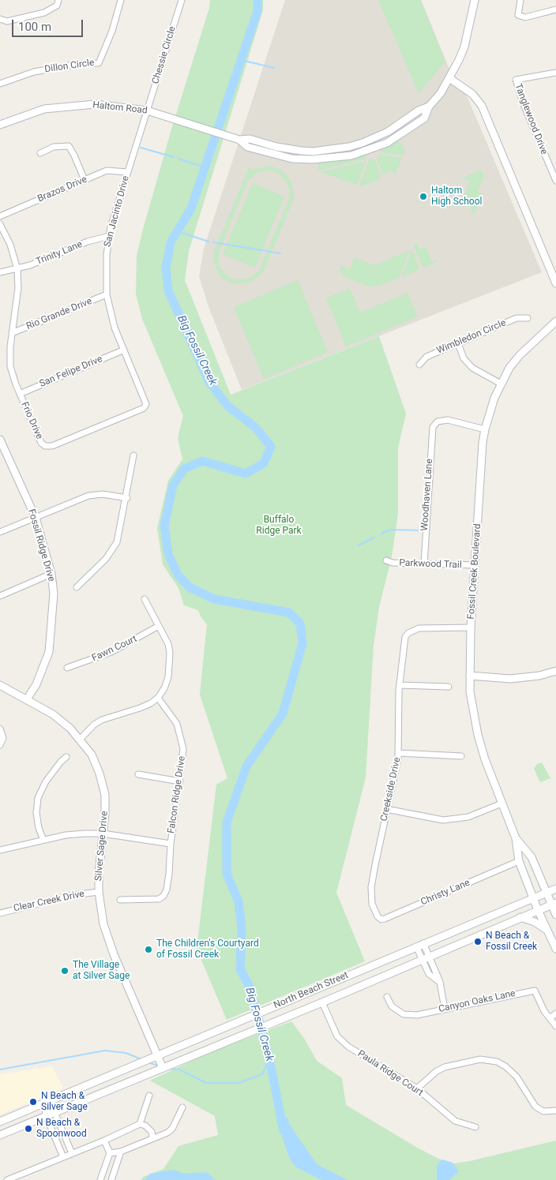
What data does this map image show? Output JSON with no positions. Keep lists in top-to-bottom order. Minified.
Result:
{"streets":{"main road":["Haltom Road","Fossil Ridge Drive","Fossil Creek Boulevard","Silver Sage Drive","North Beach Street"],"street":["Chessie Circle","Dillon Circle","Tanglewood Drive","Brazos Drive","San Jacinto Drive","Trinity Lane","Rio Grande Drive","Wimbledon Circle","San Felipe Drive","Frio Drive","Woodhaven Lane","Parkwood Trail","Fawn Court","Creekside Drive","Falcon Ridge Drive","Christy Lane","Clear Creek Drive","Canyon Oaks Lane","Paula Ridge Court"]},"crossings":[["Chessie Circle","Haltom Road"],["Chessie Circle","San Jacinto Drive"],["Haltom Road","San Jacinto Drive"],["Brazos Drive","San Jacinto Drive"],["San Jacinto Drive","Trinity Lane"],["San Jacinto Drive","Rio Grande Drive"],["San Jacinto Drive","San Felipe Drive"],["San Jacinto Drive","Frio Drive"],["Trinity Lane","Frio Drive"],["Rio Grande Drive","Frio Drive"],["San Felipe Drive","Frio Drive"],["Woodhaven Lane","Parkwood Trail"],["Woodhaven Lane","Fossil Creek Boulevard"],["Fossil Ridge Drive","Silver Sage Drive"],["Parkwood Trail","Fossil Creek Boulevard"],["Fossil Creek Boulevard","Creekside Drive"],["Fossil Creek Boulevard","Christy Lane"],["Fossil Creek Boulevard","North Beach Street"],["Creekside Drive","Christy Lane"],["Silver Sage Drive","Clear Creek Drive"],["Silver Sage Drive","North Beach Street"],["North Beach Street","Paula Ridge Court"]],"water":["Big Fossil Creek"],"parks":["Buffalo Ridge Park"],"places":["Haltom High School","N Beach & Fossil Creek","The Children's Courtyard of Fossil Creek","The Village at Silver Sage","N Beach & Silver Sage","N Beach & Spoonwood"],"scale_bar":"100 m"}
